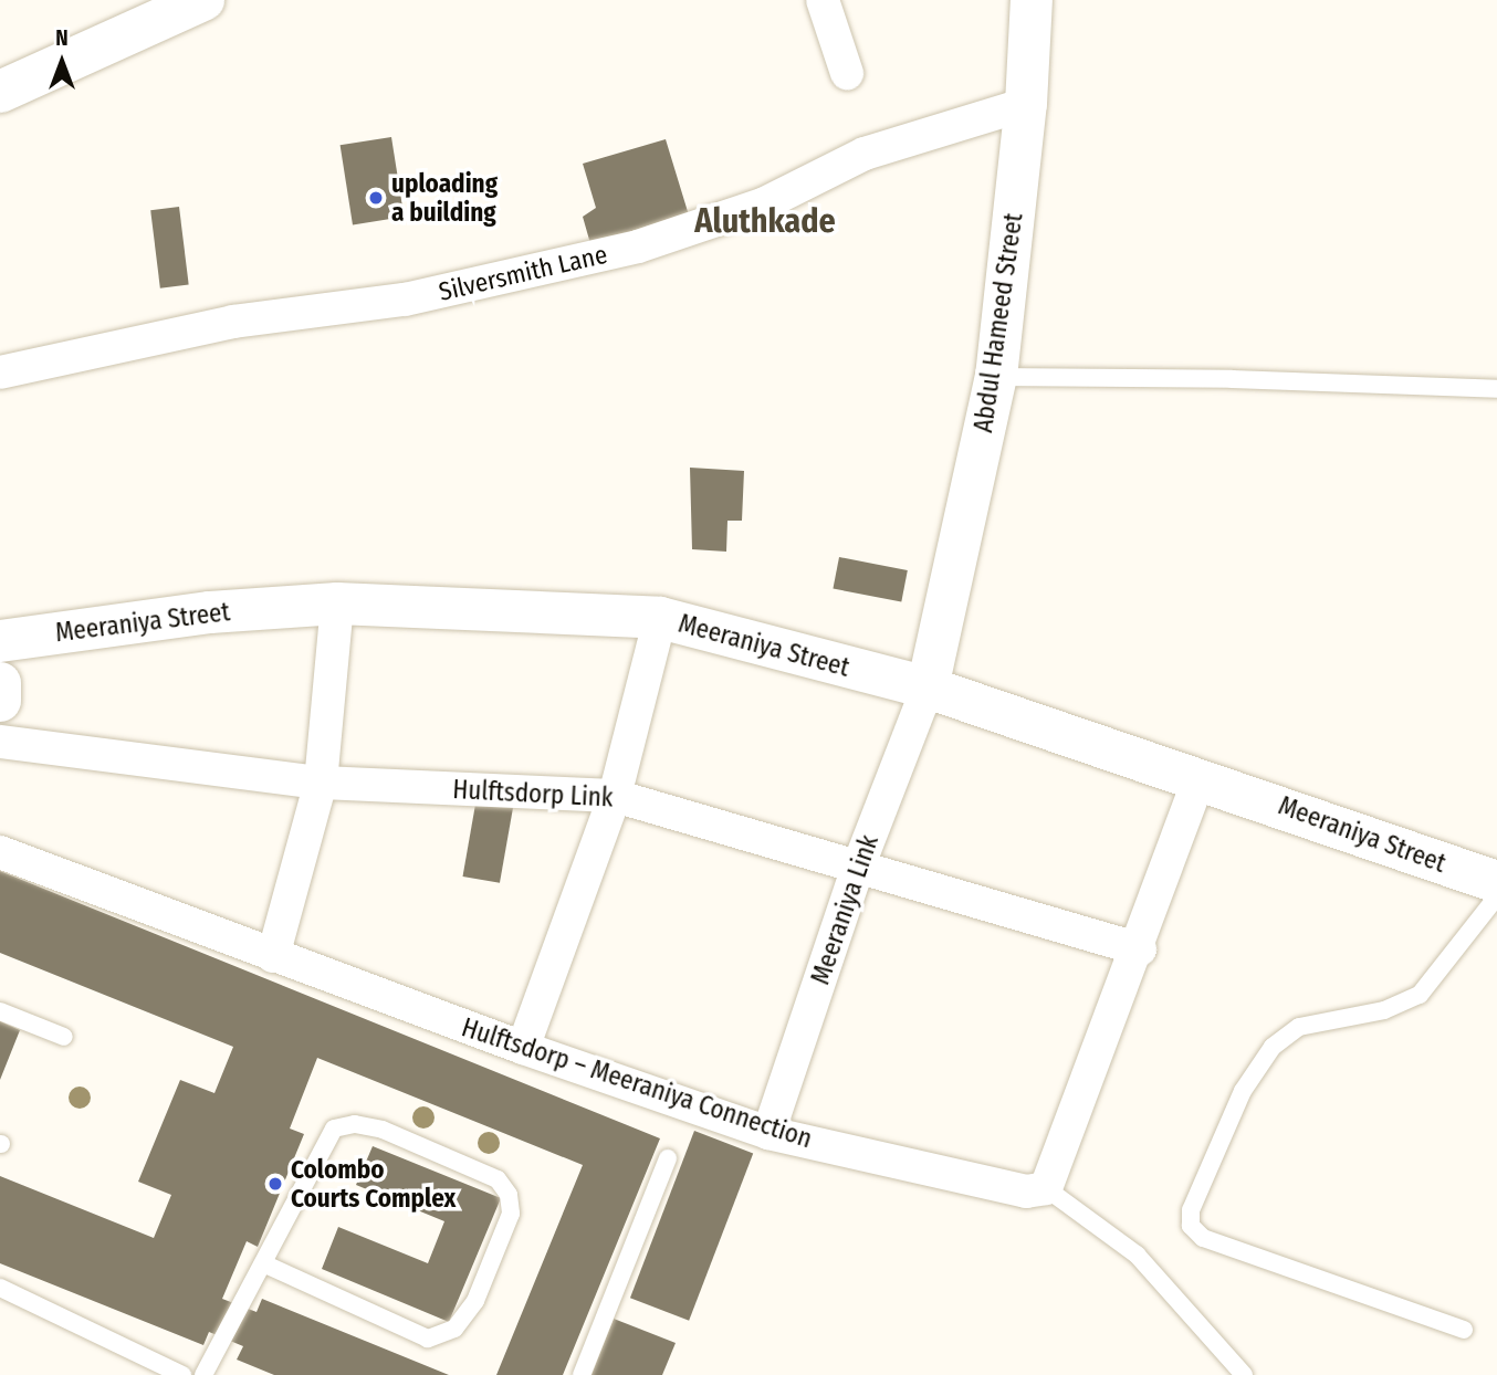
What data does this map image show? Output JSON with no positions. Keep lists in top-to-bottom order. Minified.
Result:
{"streets":{"street":["Silversmith Lane","Abdul Hameed Street","Meeraniya Street","Hulftsdorp Link","Meeraniya Link","Hulftsdorp – Meeraniya Connection"]},"crossings":[["Silversmith Lane","Abdul Hameed Street"],["Abdul Hameed Street","Meeraniya Street"],["Abdul Hameed Street","Meeraniya Link"],["Meeraniya Street","Meeraniya Link"],["Hulftsdorp Link","Meeraniya Link"],["Meeraniya Link","Hulftsdorp – Meeraniya Connection"]],"districts":["Aluthkade"],"places":["uploading a building","Colombo Courts Complex"],"north":"top"}
